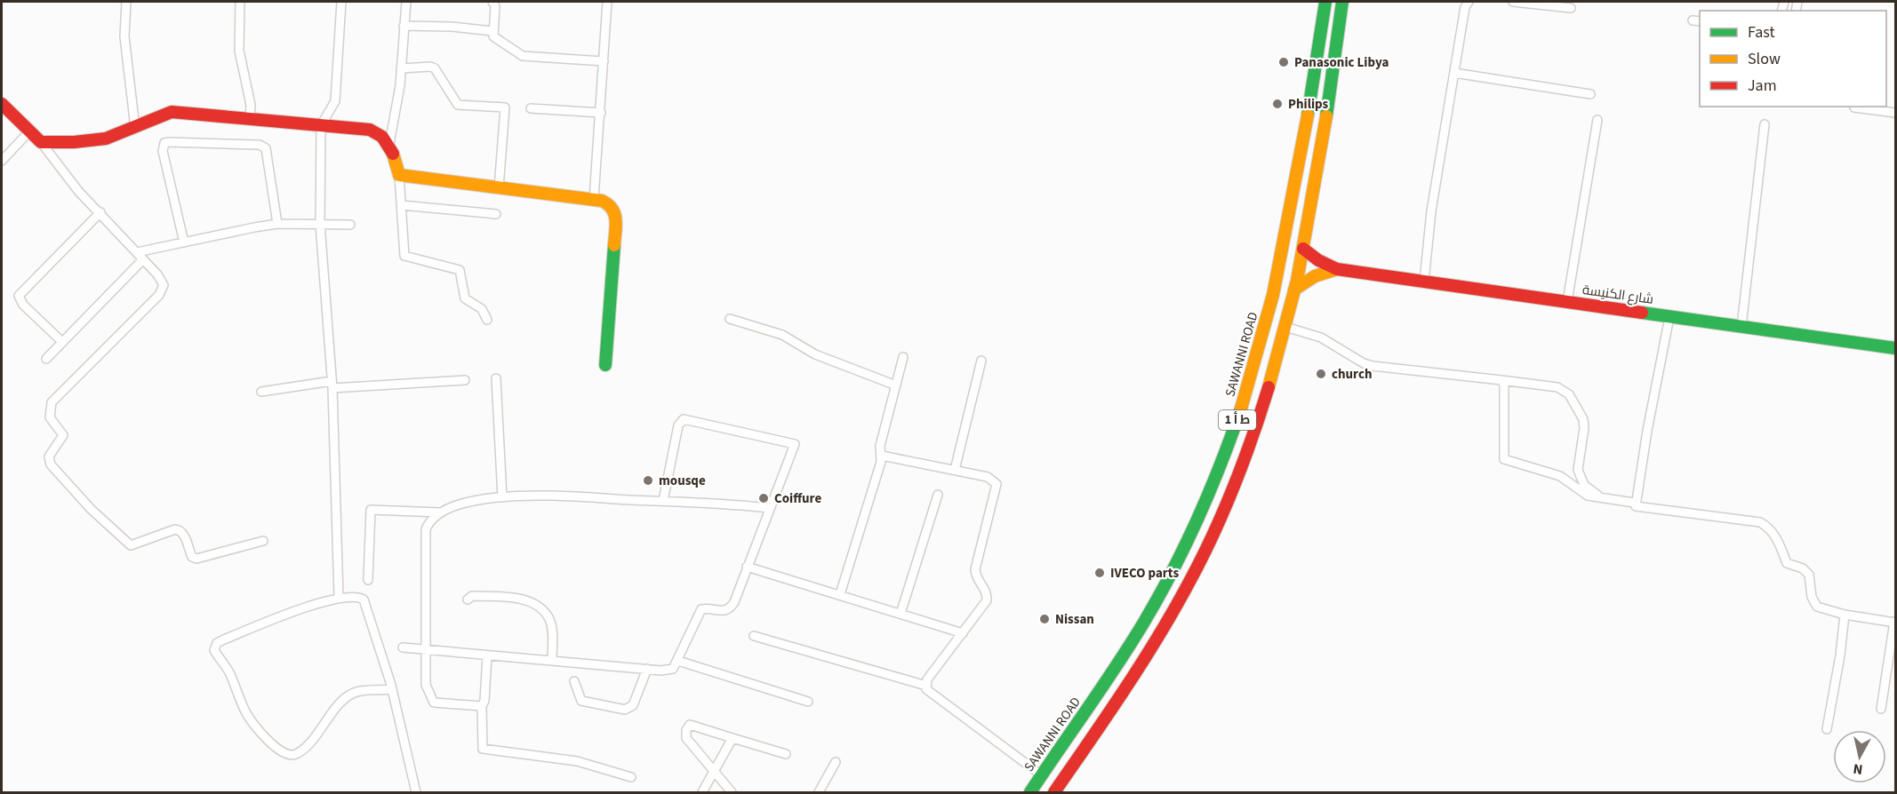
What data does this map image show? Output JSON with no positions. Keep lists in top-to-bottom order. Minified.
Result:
{"streets":{"main road":["شارع الكنيسة","SAWANNI ROAD","ط أ 1"]},"crossings":[["شارع الكنيسة","ط أ 1"]],"places":["Panasonic Libya","Philips","church","mousqe","Coiffure","IVECO parts","Nissan"],"legend":["Fast","Slow","Jam"],"north":"bottom"}
